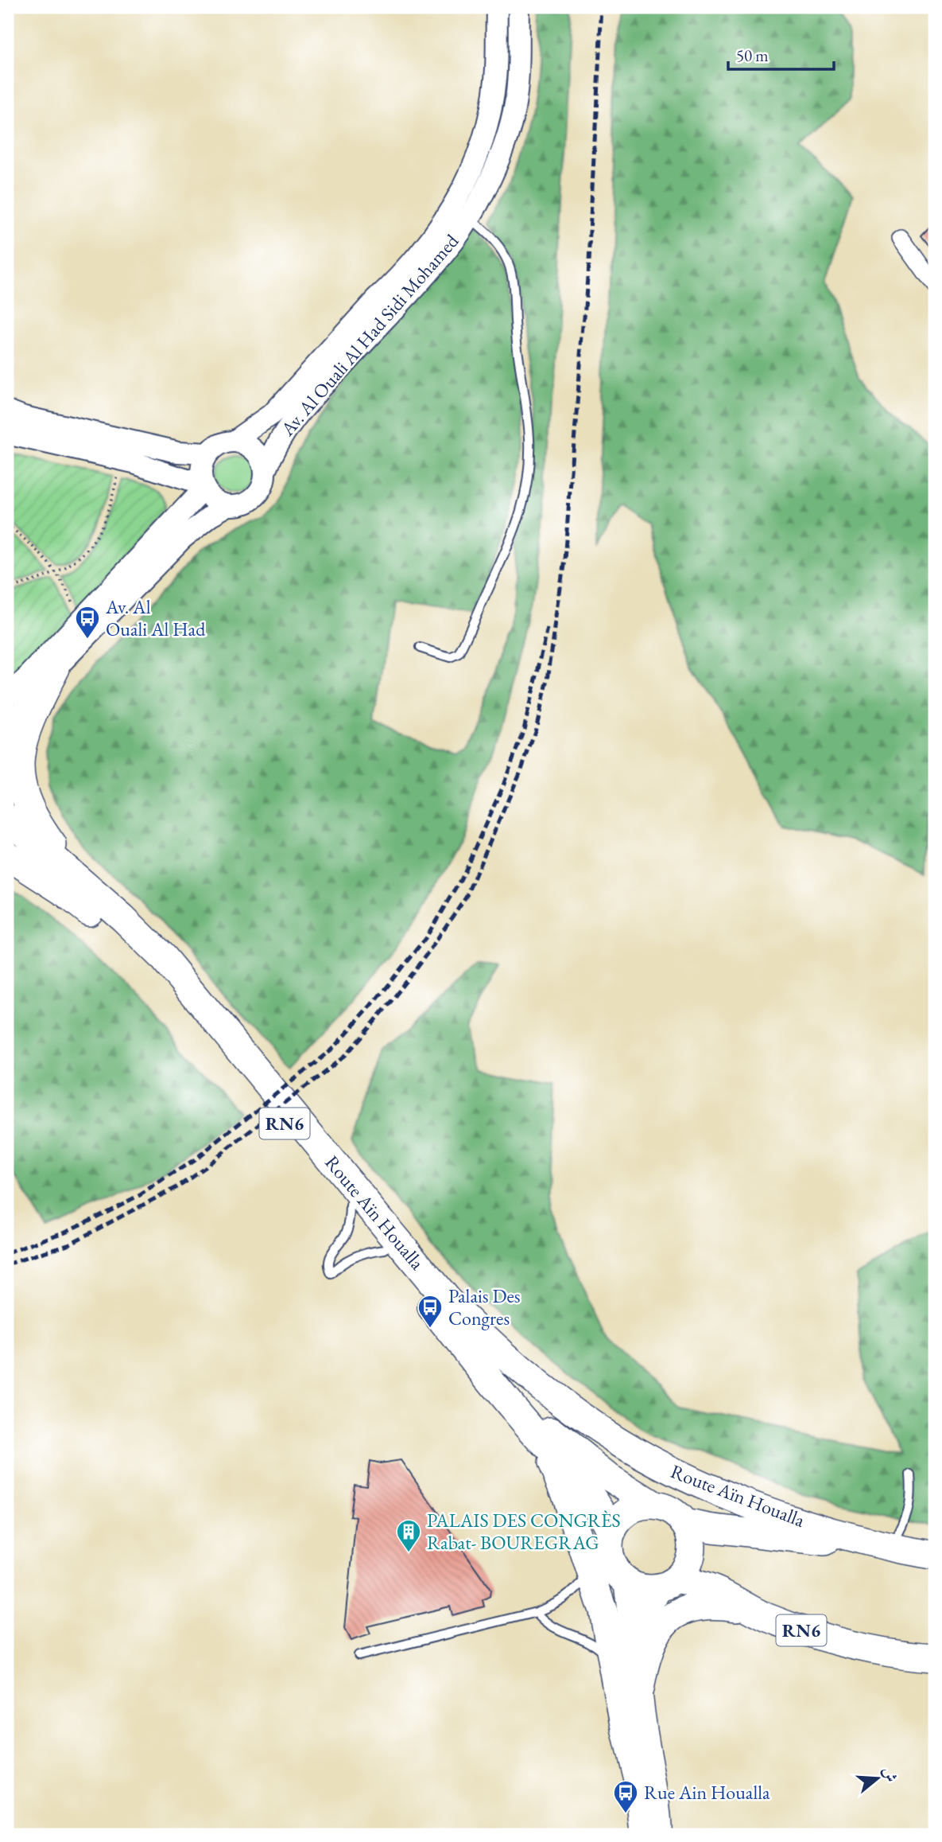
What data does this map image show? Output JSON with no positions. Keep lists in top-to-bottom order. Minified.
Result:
{"streets":{"highway":["RN6","Route Aïn Houalla"],"street":["Av. Al Ouali Al Had Sidi Mohamed"]},"crossings":[["RN6","Route Aïn Houalla"]],"places":{"bus stop":["Av. Al Ouali Al Had","Palais Des Congres","Rue Ain Houalla"],"building":["PALAIS DES CONGRÈS Rabat- BOUREGRAG"]},"scale_bar":"50 m","north":"right"}
